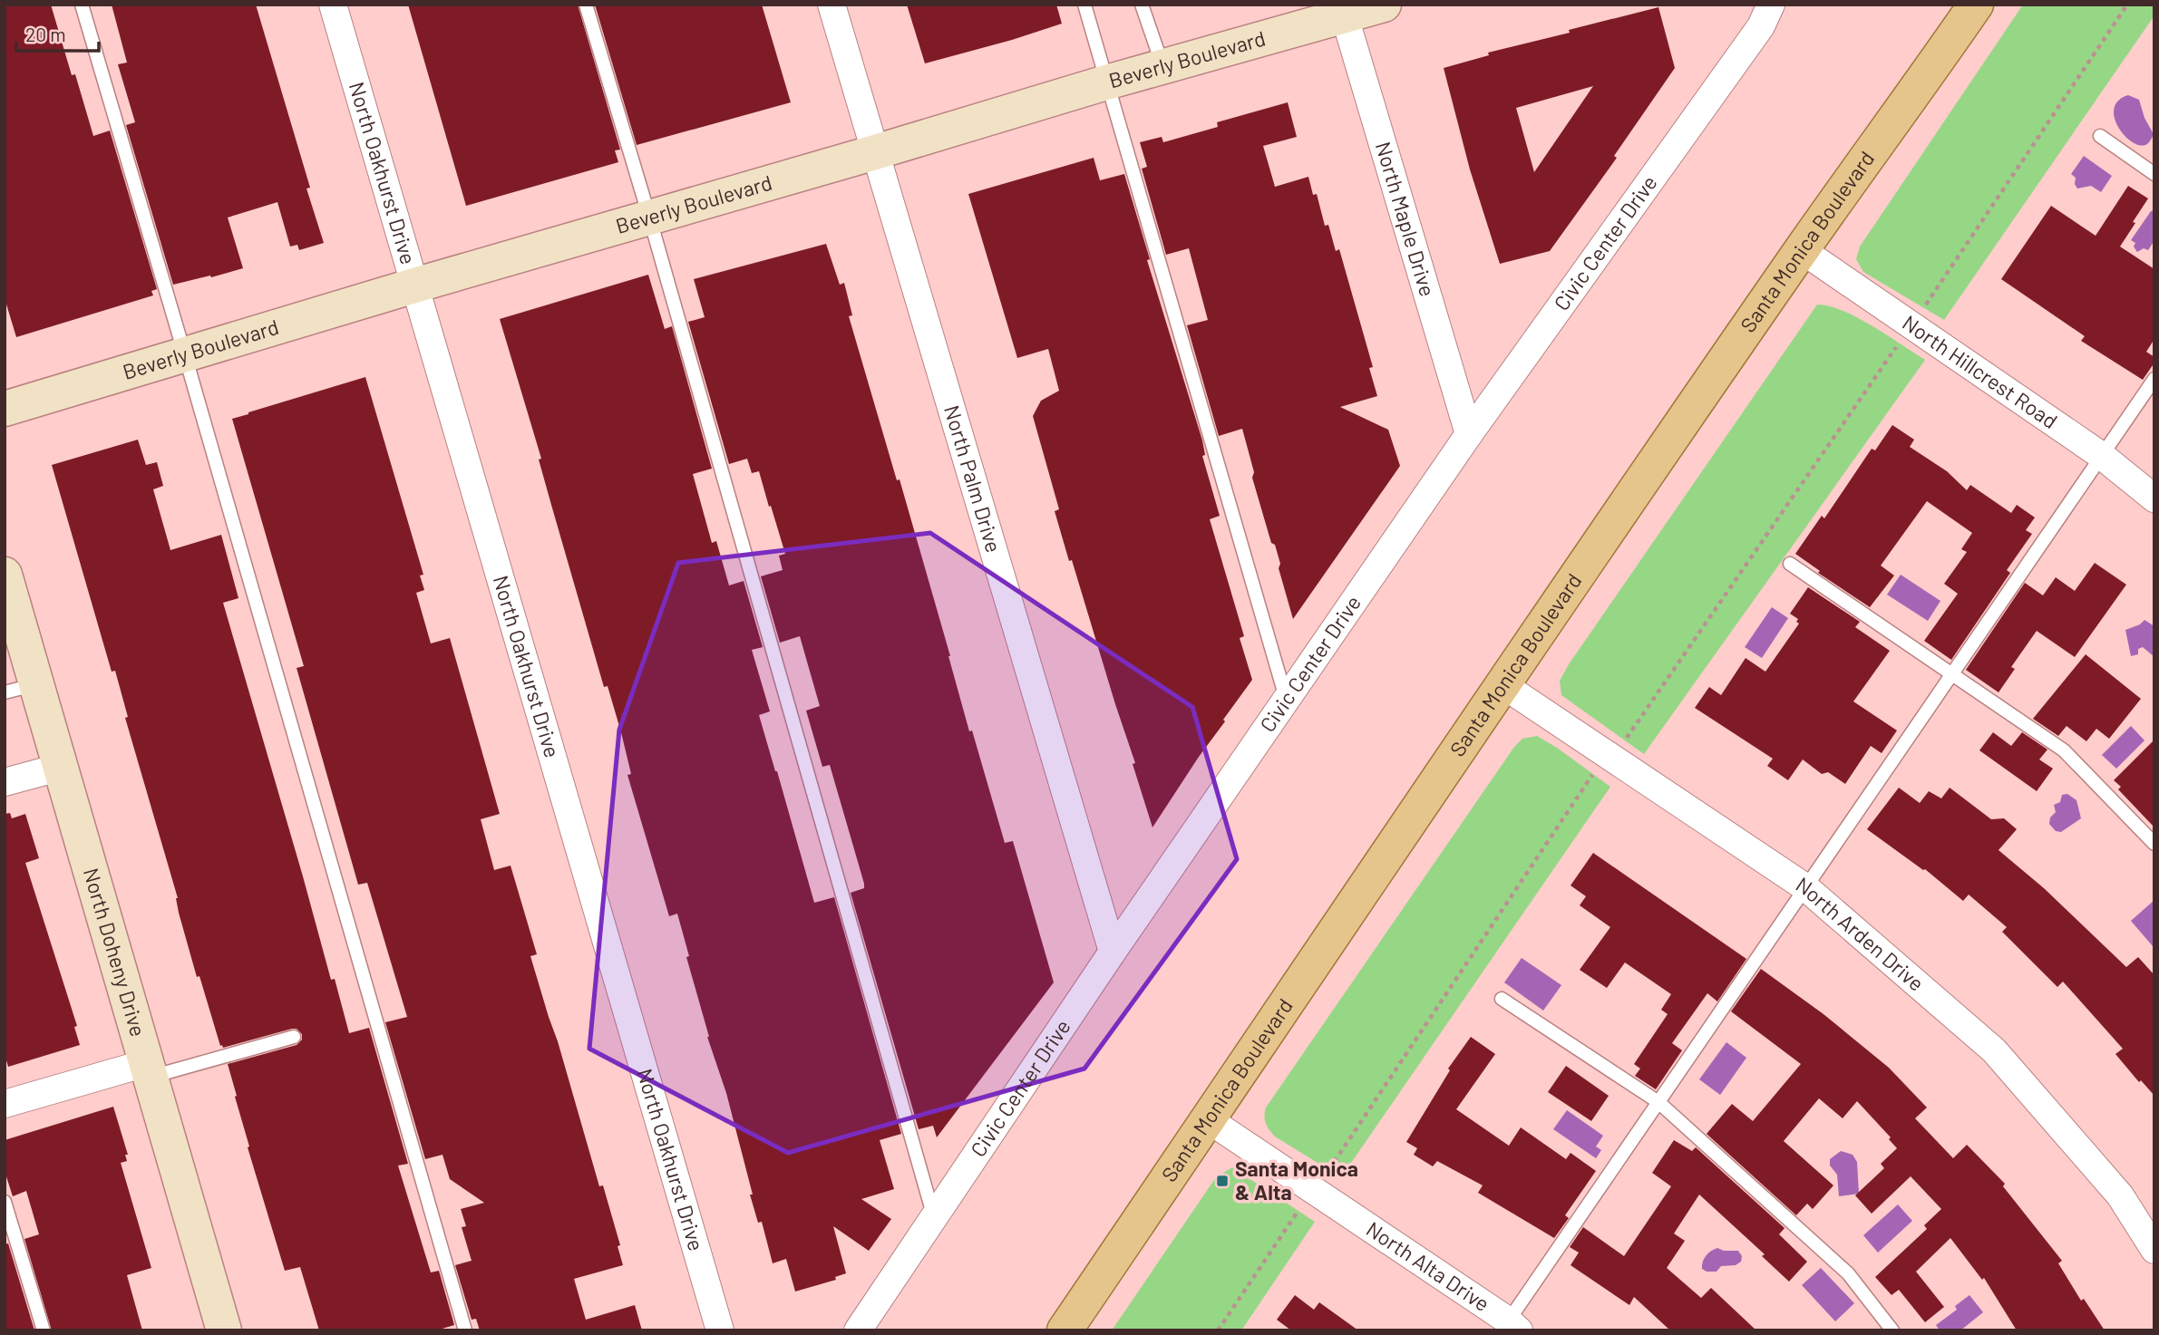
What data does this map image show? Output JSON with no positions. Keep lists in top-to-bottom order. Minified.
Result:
{"streets":{"main road":["Beverly Boulevard","Santa Monica Boulevard","North Doheny Drive"],"street":["North Oakhurst Drive","North Maple Drive","Civic Center Drive","North Hillcrest Road","North Palm Drive","North Arden Drive","North Alta Drive"]},"crossings":[["Beverly Boulevard","North Oakhurst Drive"],["Beverly Boulevard","North Maple Drive"],["Beverly Boulevard","North Palm Drive"],["North Maple Drive","Civic Center Drive"],["Santa Monica Boulevard","North Hillcrest Road"],["Santa Monica Boulevard","North Arden Drive"],["Santa Monica Boulevard","North Alta Drive"],["Civic Center Drive","North Palm Drive"]],"places":{"transit":["Santa Monica & Alta"]},"scale_bar":"20 m"}
